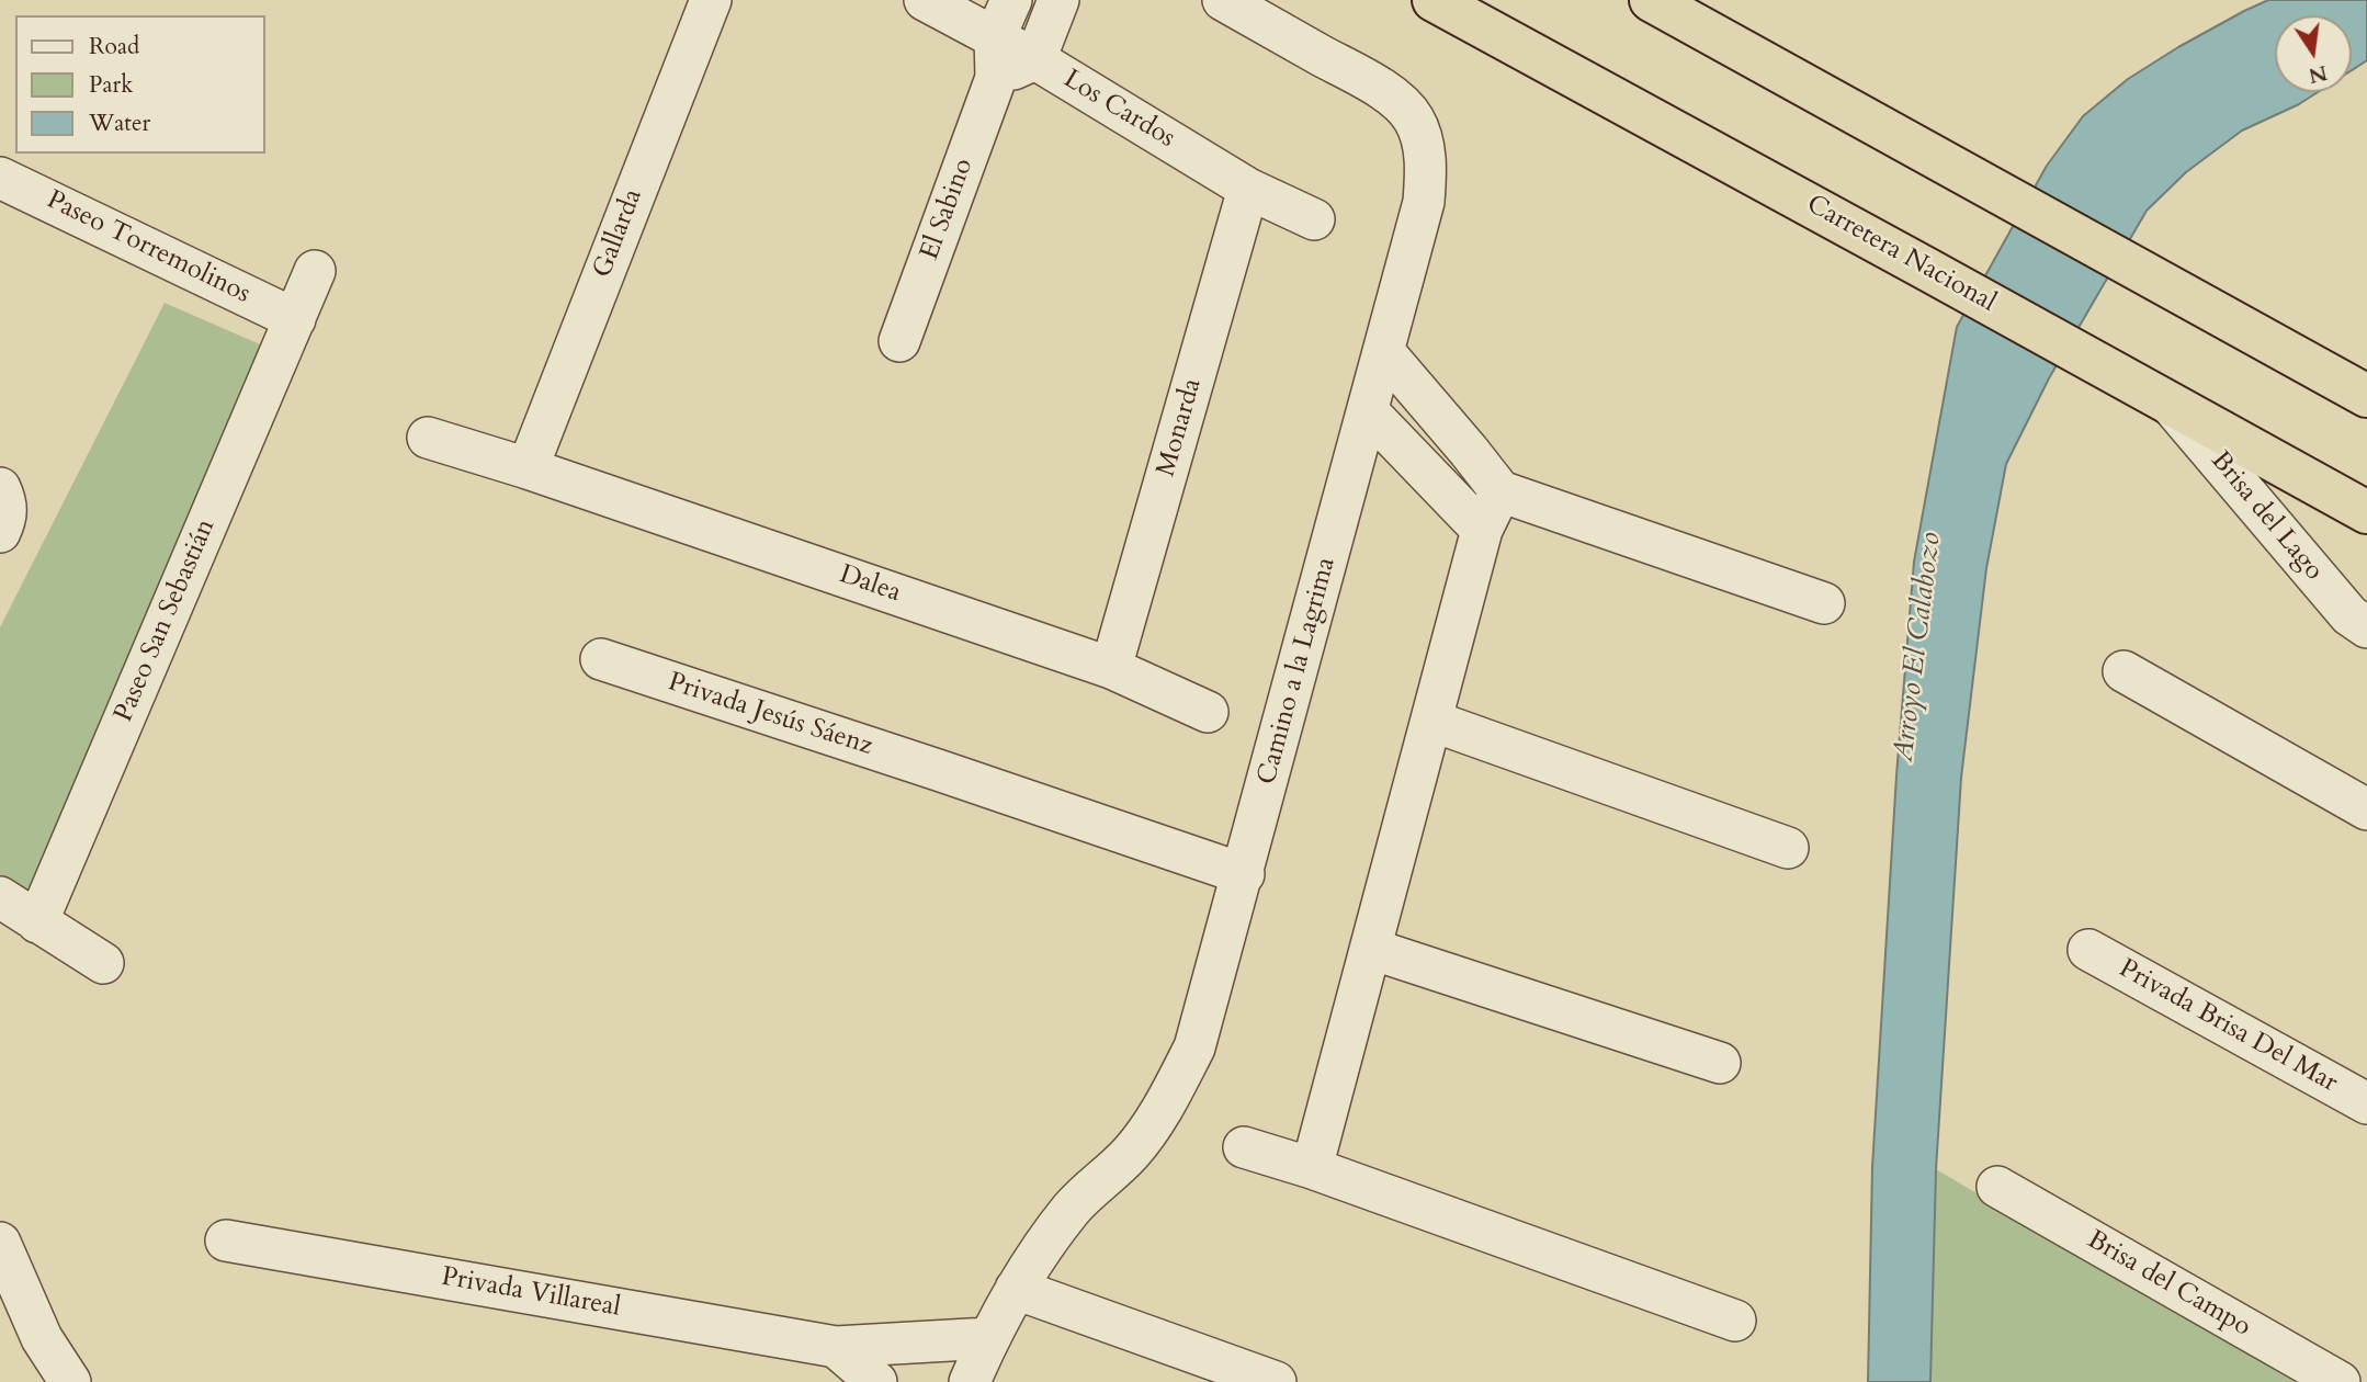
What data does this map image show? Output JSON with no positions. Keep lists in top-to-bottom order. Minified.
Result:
{"streets":{"highway":["Carretera Nacional"],"street":["Los Cardos","El Sabino","Gallarda","Paseo Torremolinos","Monarda","Brisa del Lago","Dalea","Paseo San Sebastián","Camino a la Lagrima","Privada Jesús Sáenz","Privada Brisa Del Mar","Brisa del Campo","Privada Villareal"]},"crossings":[["Los Cardos","El Sabino"],["Los Cardos","Monarda"],["Gallarda","Dalea"],["Paseo Torremolinos","Paseo San Sebastián"],["Carretera Nacional","Brisa del Lago"],["Monarda","Dalea"],["Camino a la Lagrima","Privada Jesús Sáenz"],["Camino a la Lagrima","Privada Villareal"]],"water":["Arroyo El Calabozo"],"legend":["Road","Park","Water"],"north":"bottom"}
